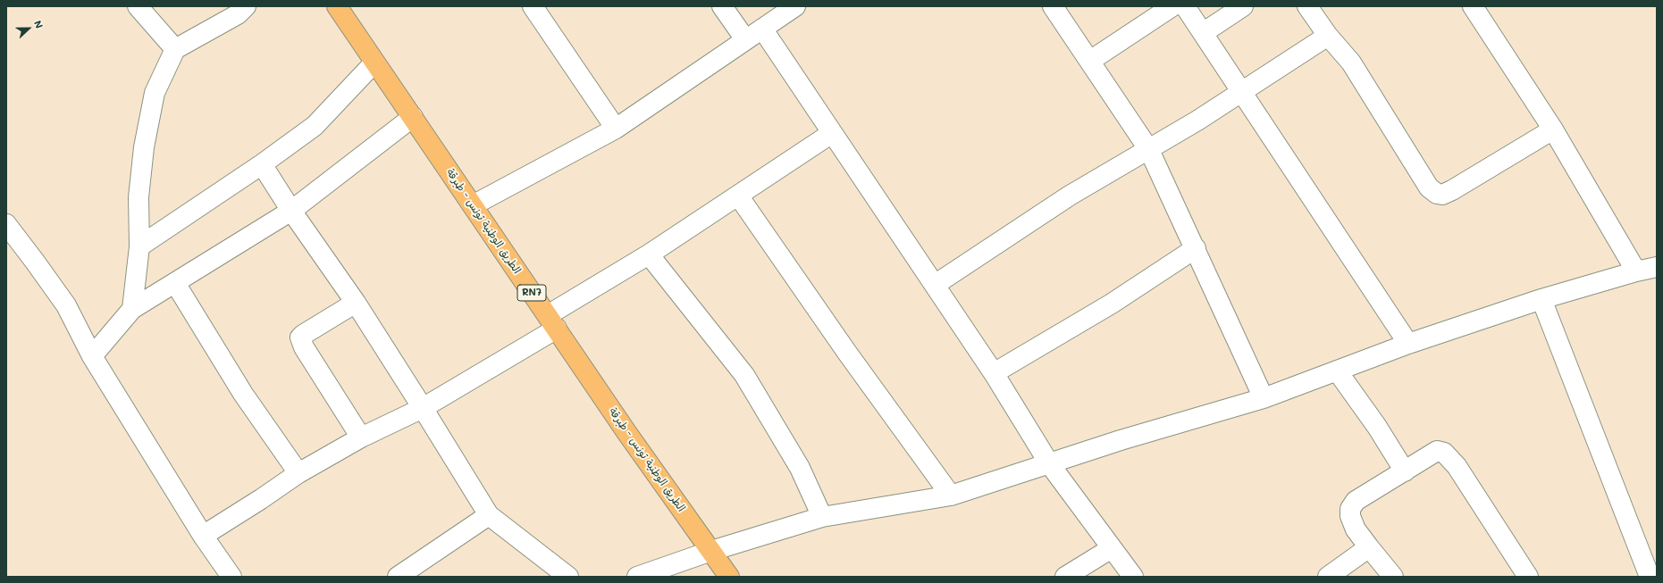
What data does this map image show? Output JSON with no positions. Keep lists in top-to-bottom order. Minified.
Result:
{"streets":{"main road":["الطريق الوطنية تونس - طبرقة","RN7"]},"north":"right"}
